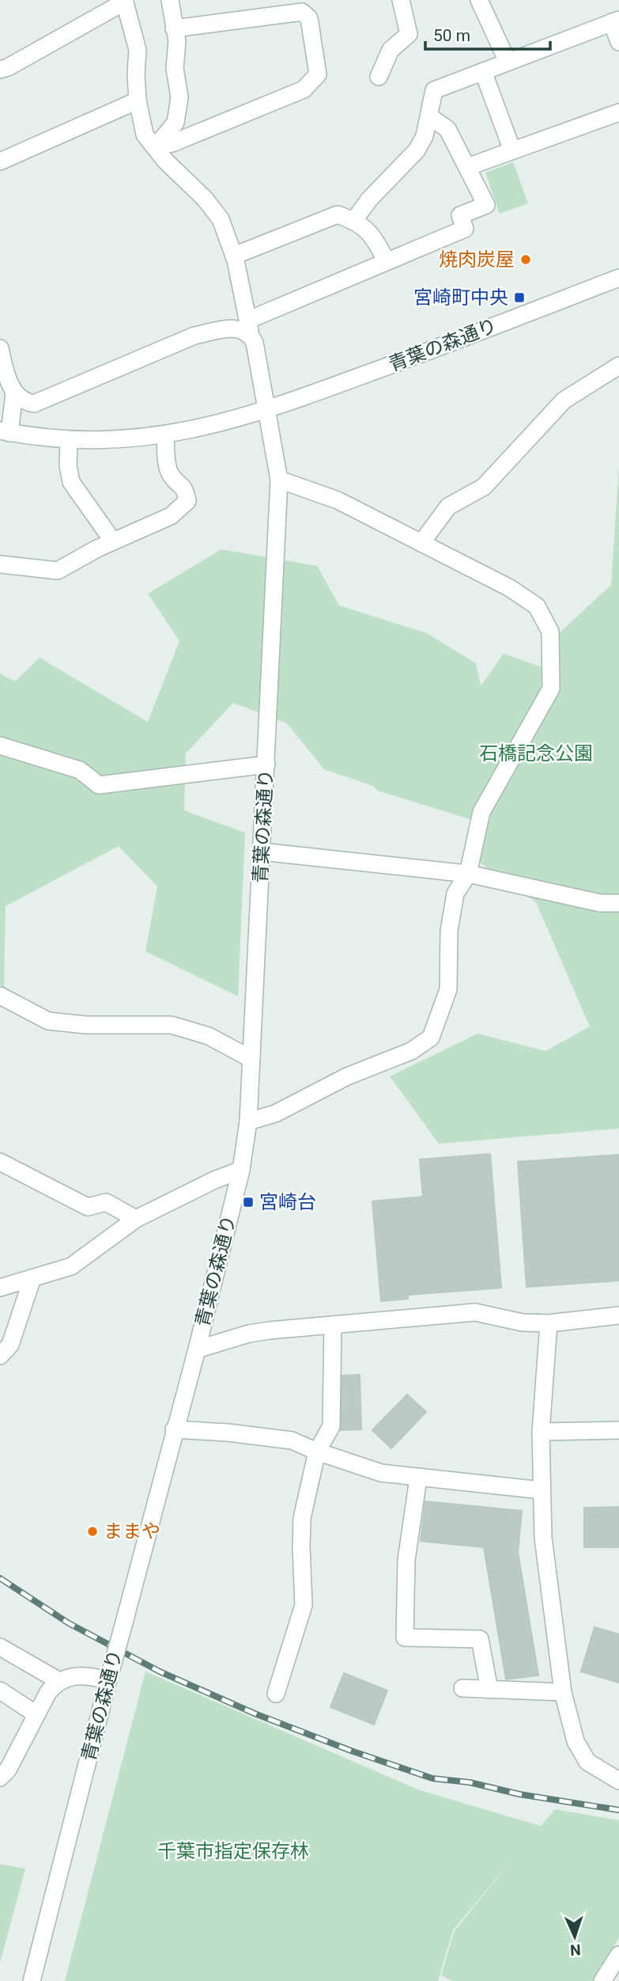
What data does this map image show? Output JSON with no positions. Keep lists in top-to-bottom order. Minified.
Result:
{"streets":{"street":["青葉の森通り"]},"parks":["石橋記念公園","千葉市指定保存林"],"places":{"other":["焼肉炭屋","ままや"],"transit":["宮崎町中央","宮崎台"]},"scale_bar":"50 m","north":"bottom"}
